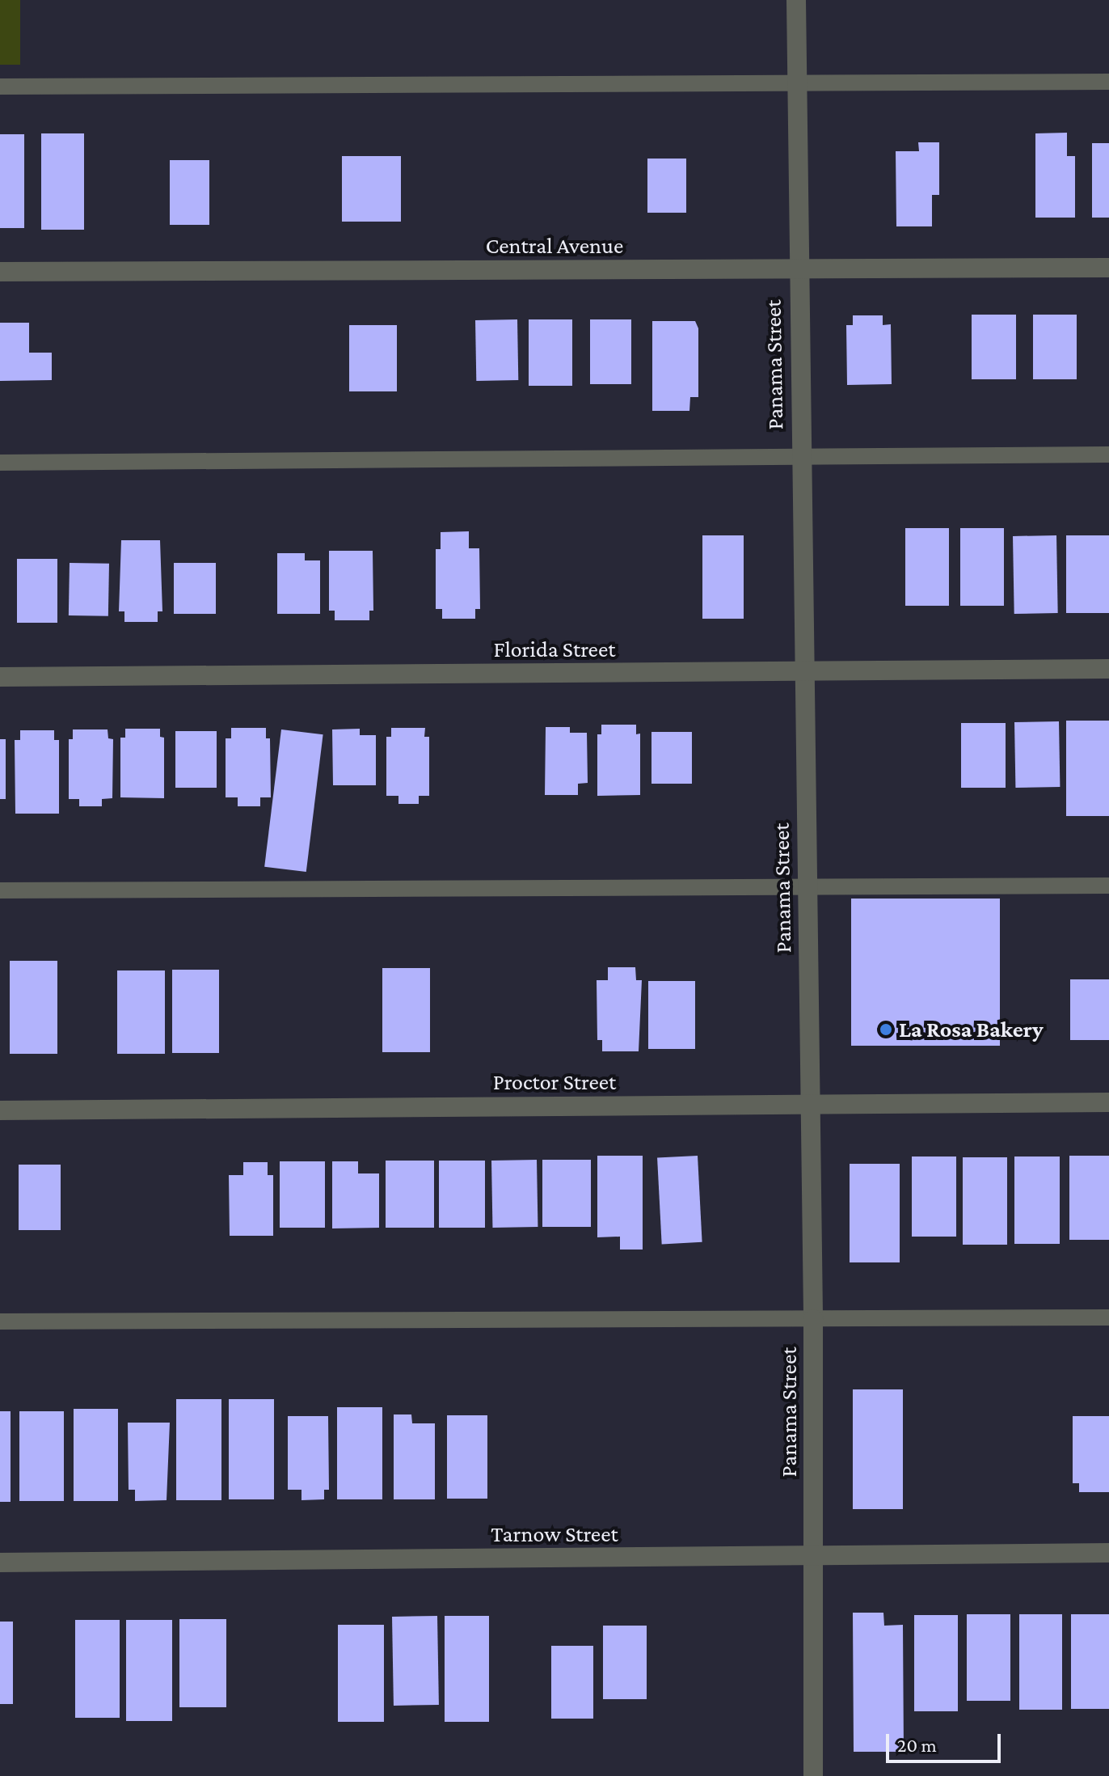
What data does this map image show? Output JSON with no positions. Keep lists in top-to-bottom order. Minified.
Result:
{"streets":{"street":["Central Avenue","Panama Street","Florida Street","Proctor Street","Tarnow Street"]},"crossings":[["Central Avenue","Panama Street"],["Panama Street","Florida Street"],["Panama Street","Proctor Street"],["Panama Street","Tarnow Street"]],"places":["La Rosa Bakery"],"scale_bar":"20 m"}
